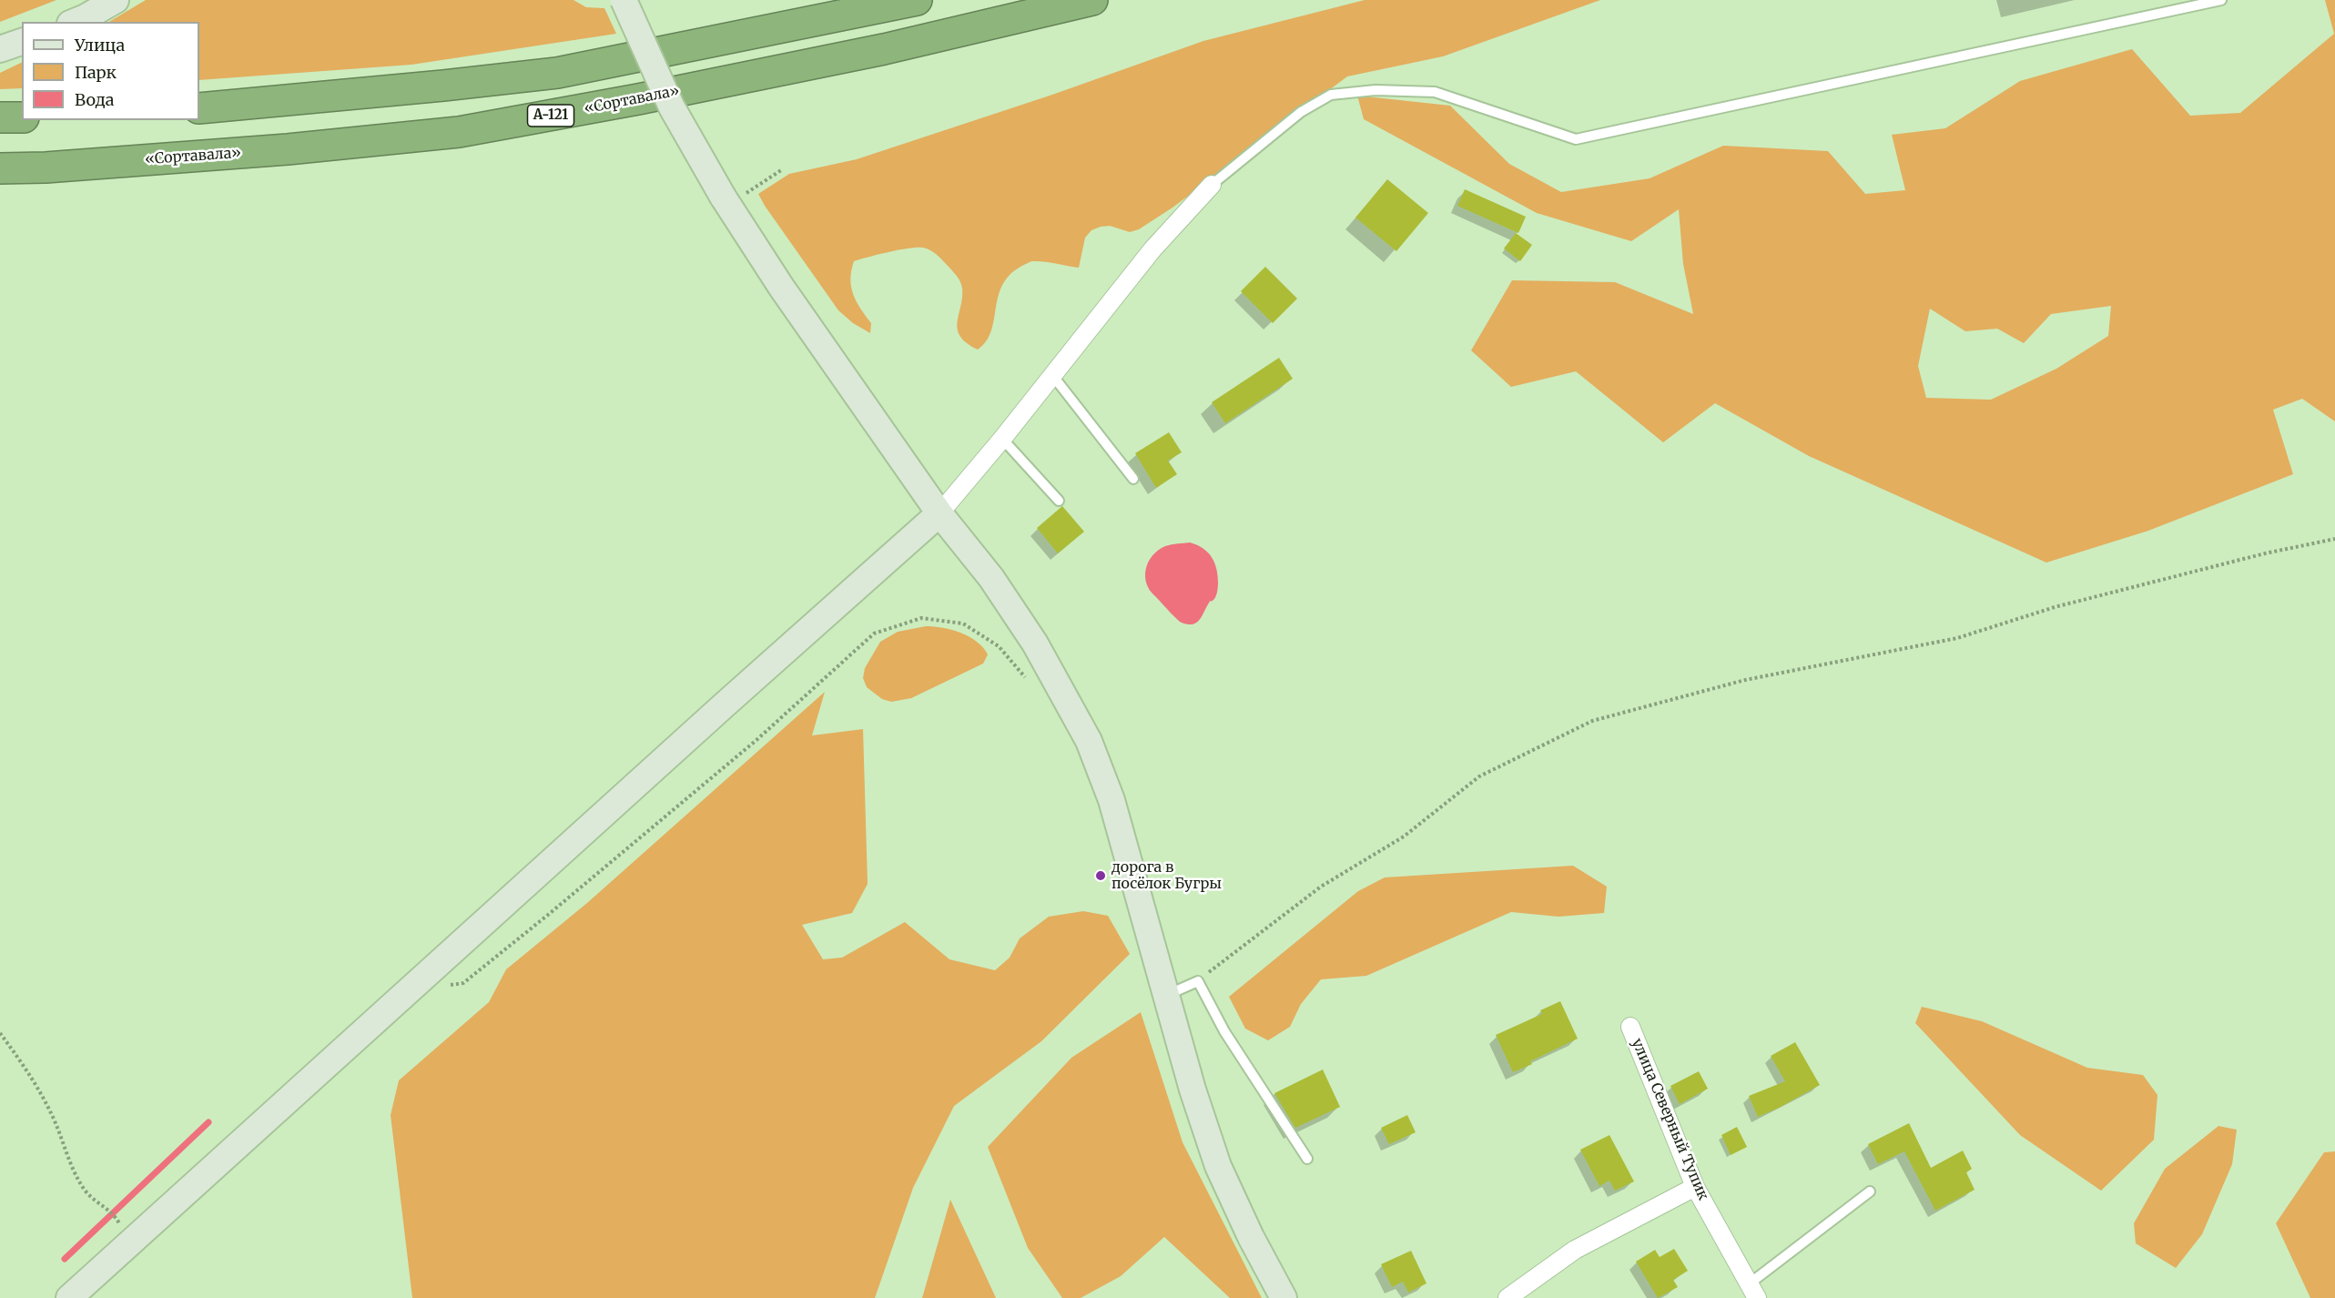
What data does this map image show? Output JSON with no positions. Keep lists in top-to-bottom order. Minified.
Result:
{"streets":{"highway":["«Сортавала»","А-121"],"street":["улица Северный Тупик"]},"places":["дорога в посёлок Бугры"],"legend":["Улица","Парк","Вода"]}
